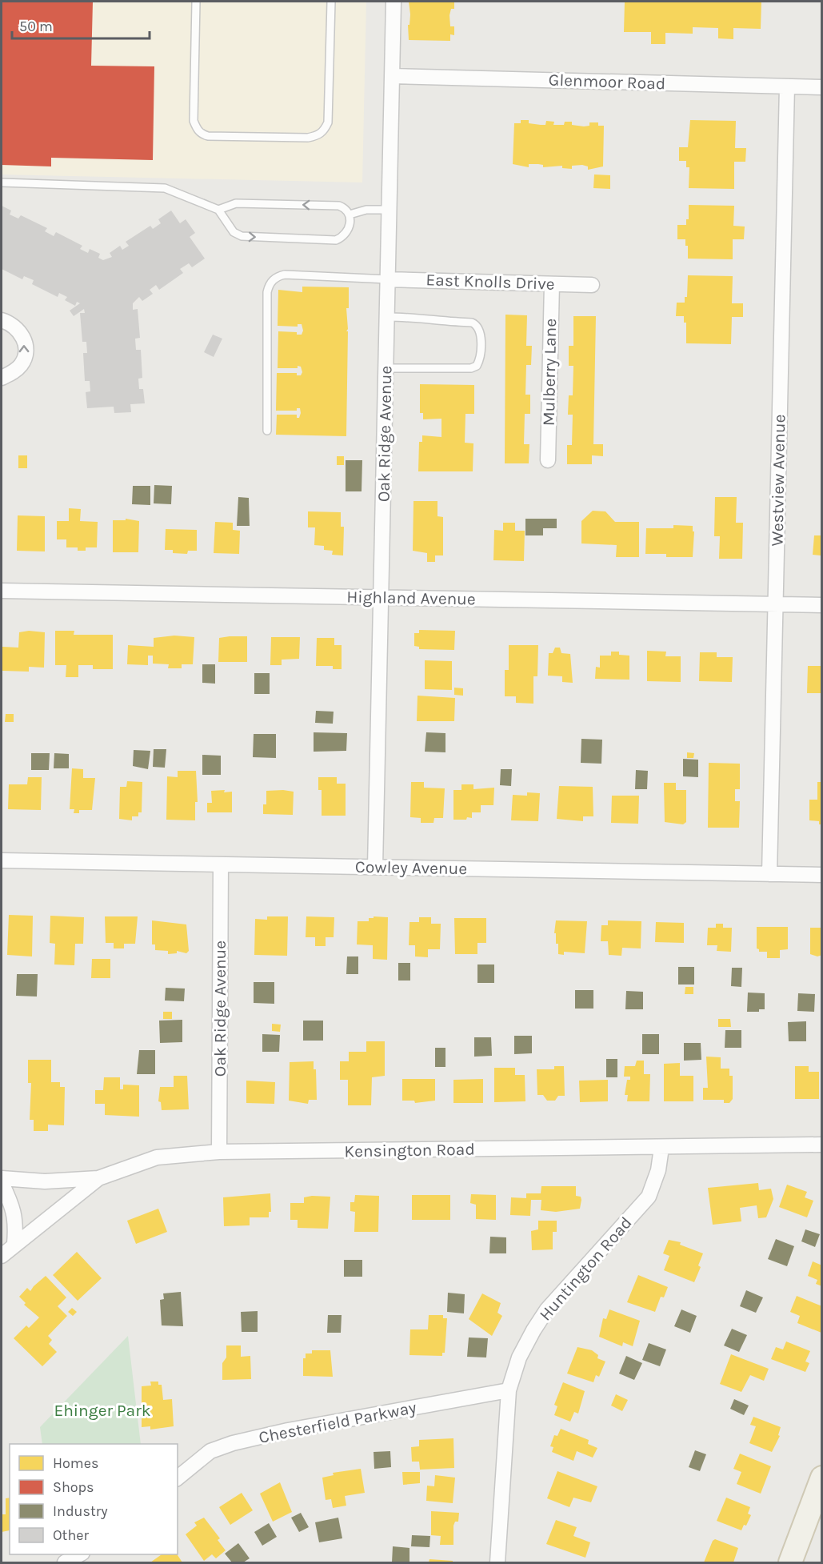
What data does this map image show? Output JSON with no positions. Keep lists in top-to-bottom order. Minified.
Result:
{"streets":{"street":["Glenmoor Road","East Knolls Drive","Mulberry Lane","Oak Ridge Avenue","Westview Avenue","Highland Avenue","Cowley Avenue","Kensington Road","Huntington Road","Chesterfield Parkway"]},"crossings":[["Glenmoor Road","Oak Ridge Avenue"],["Glenmoor Road","Westview Avenue"],["East Knolls Drive","Mulberry Lane"],["East Knolls Drive","Oak Ridge Avenue"],["Oak Ridge Avenue","Highland Avenue"],["Oak Ridge Avenue","Cowley Avenue"],["Oak Ridge Avenue","Kensington Road"],["Westview Avenue","Highland Avenue"],["Westview Avenue","Cowley Avenue"],["Kensington Road","Huntington Road"],["Huntington Road","Chesterfield Parkway"]],"parks":["Ehinger Park"],"legend":["Homes","Shops","Industry","Other"],"scale_bar":"50 m"}
